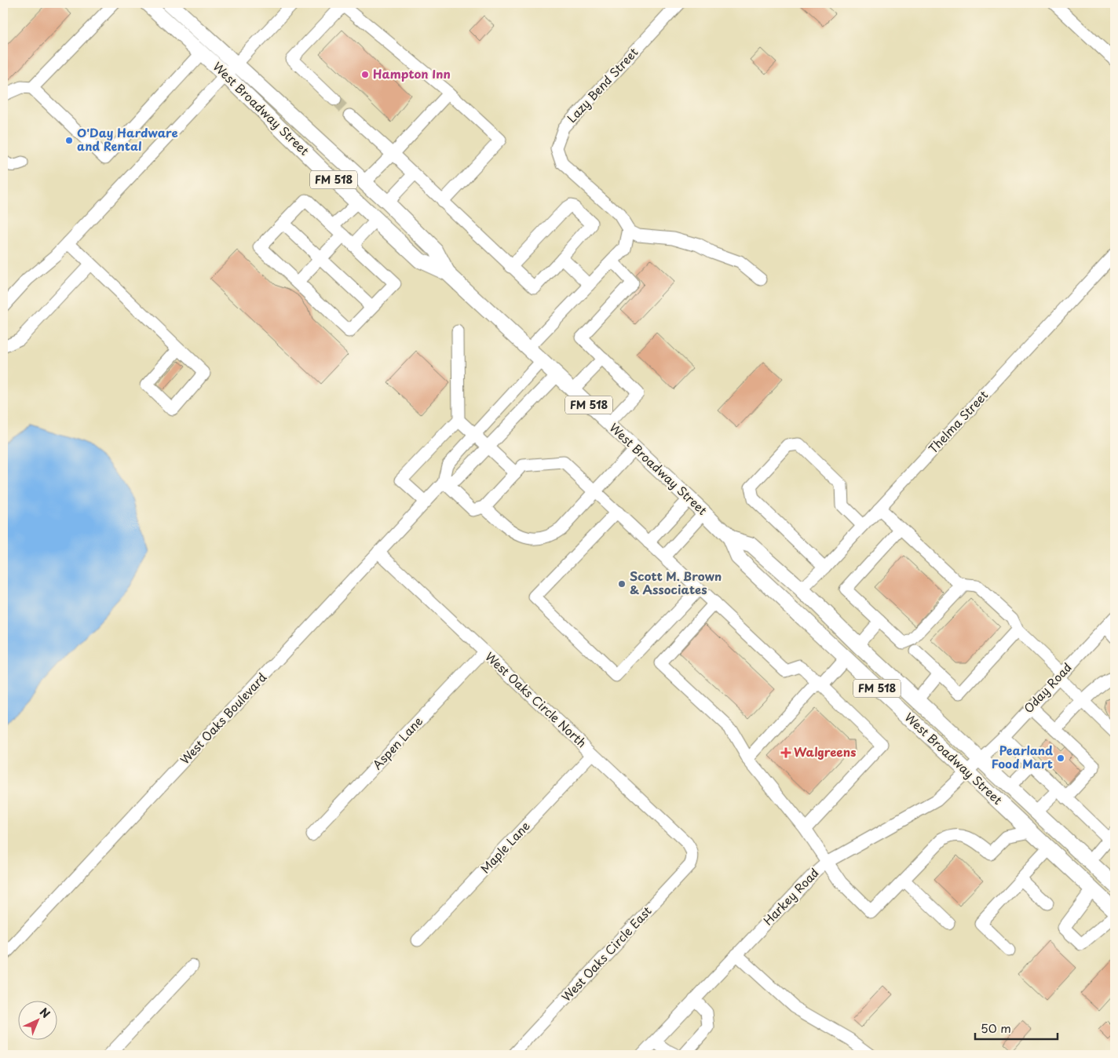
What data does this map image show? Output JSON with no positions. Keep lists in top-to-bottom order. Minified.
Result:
{"streets":{"main road":["West Broadway Street","FM 518"],"street":["Lazy Bend Street","Thelma Street","Oday Road","West Oaks Circle North","West Oaks Boulevard","Aspen Lane","Maple Lane","Harkey Road","West Oaks Circle East"]},"crossings":[["West Broadway Street","Thelma Street"],["West Broadway Street","Oday Road"],["West Broadway Street","West Oaks Boulevard"],["West Broadway Street","Harkey Road"],["Oday Road","Harkey Road"],["West Oaks Circle North","West Oaks Boulevard"],["West Oaks Circle North","Aspen Lane"],["West Oaks Circle North","Maple Lane"],["West Oaks Circle North","West Oaks Circle East"]],"places":{"other":["Hampton Inn","O'Day Hardware and Rental","Scott M. Brown & Associates","Pearland Food Mart"],"health":["Walgreens"]},"scale_bar":"50 m","north":"top right"}
